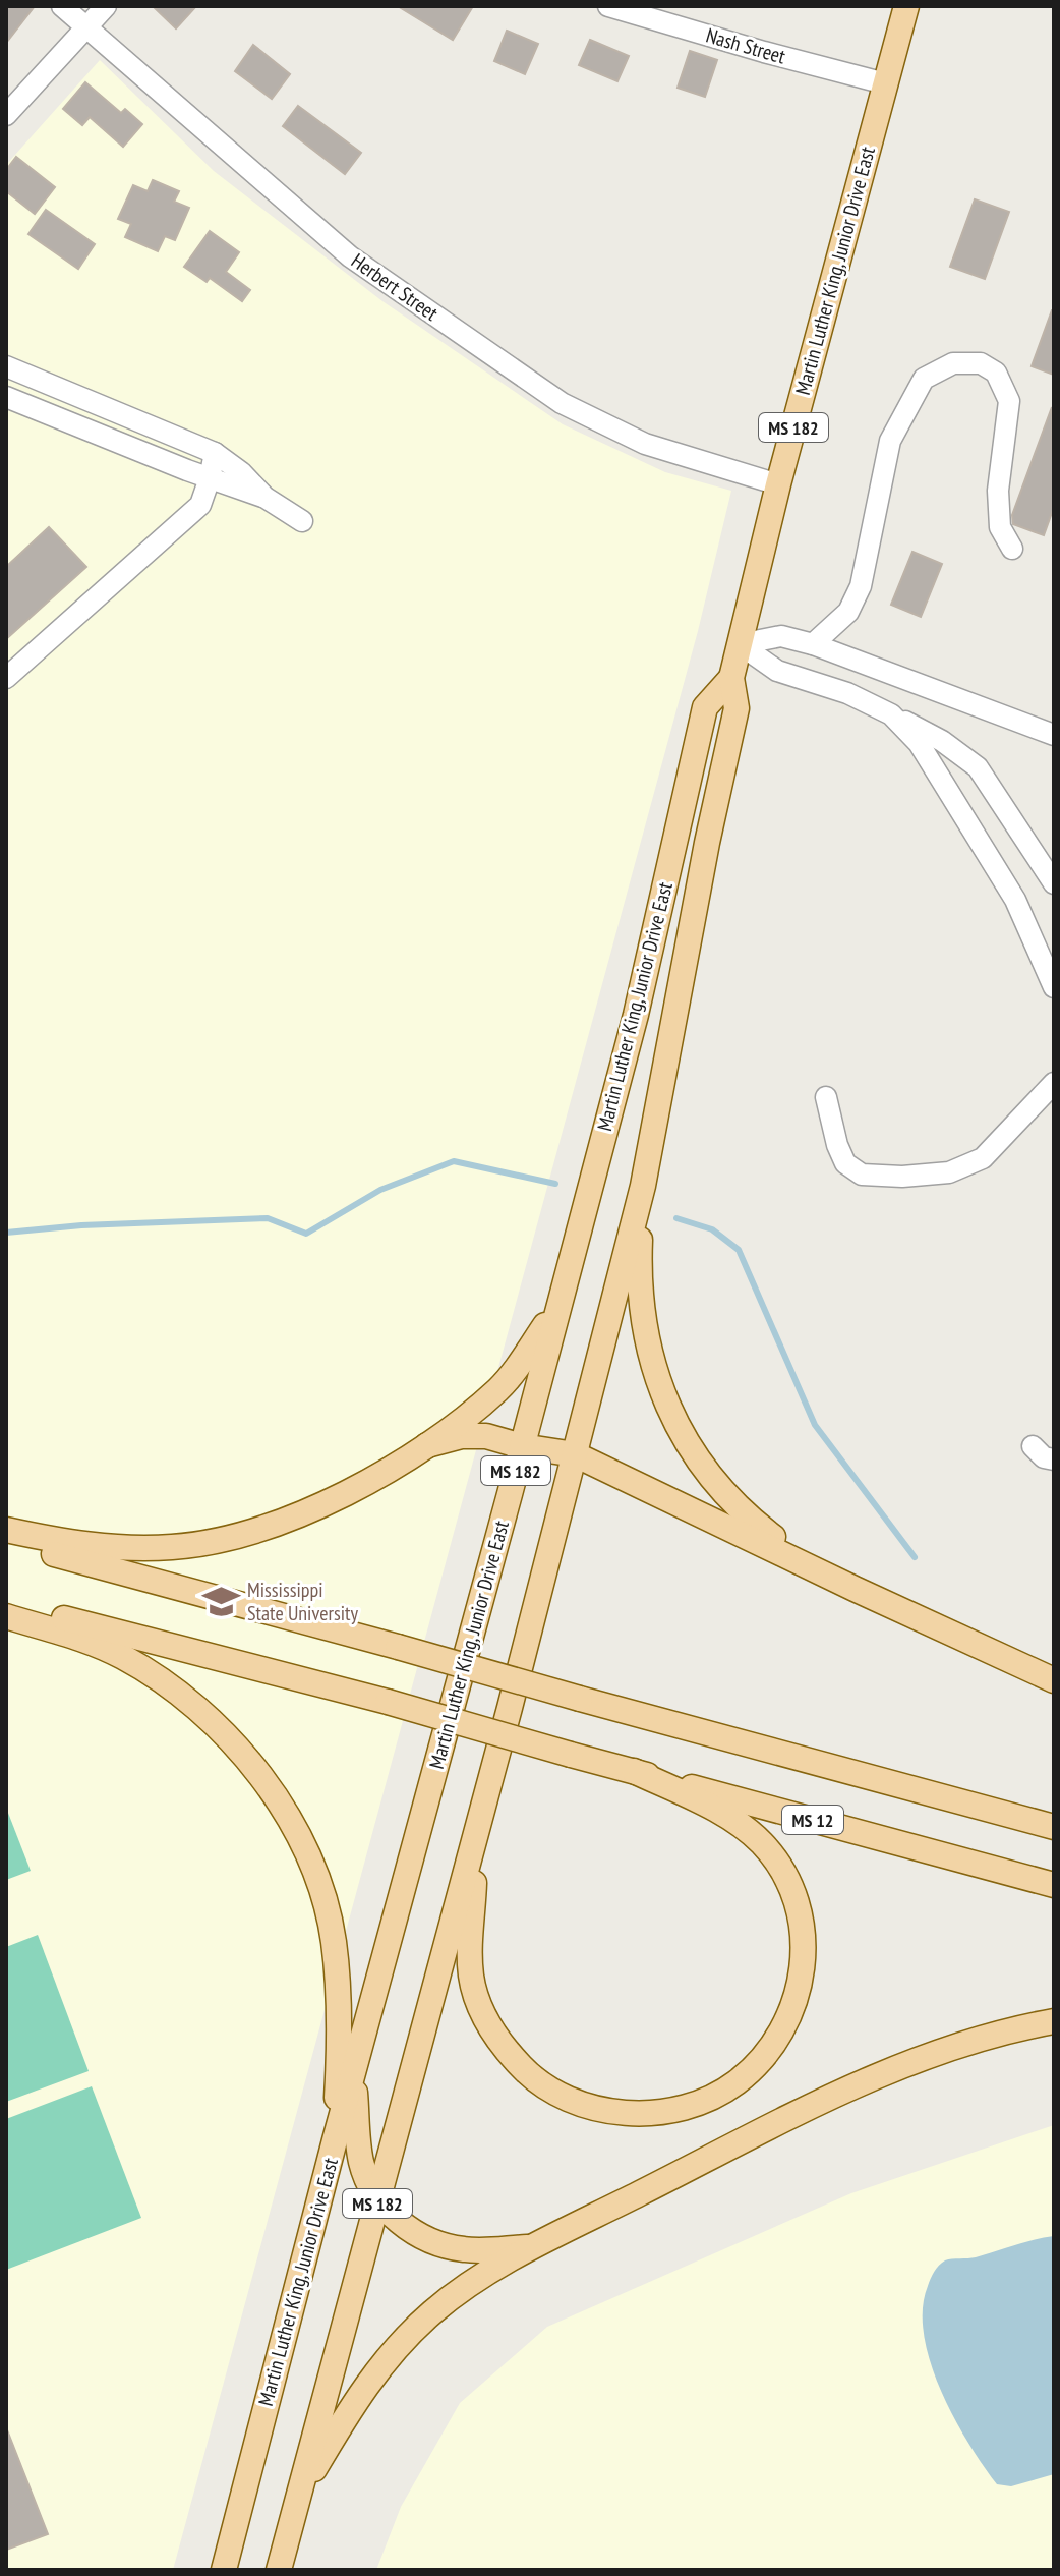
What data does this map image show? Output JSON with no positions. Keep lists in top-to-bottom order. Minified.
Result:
{"streets":{"main road":["Martin Luther King, Junior Drive East","MS 182","MS 12"],"street":["Nash Street","Herbert Street"]},"crossings":[["Nash Street","Martin Luther King, Junior Drive East"],["Martin Luther King, Junior Drive East","Herbert Street"]],"places":{"school or university":["Mississippi State University"]}}
